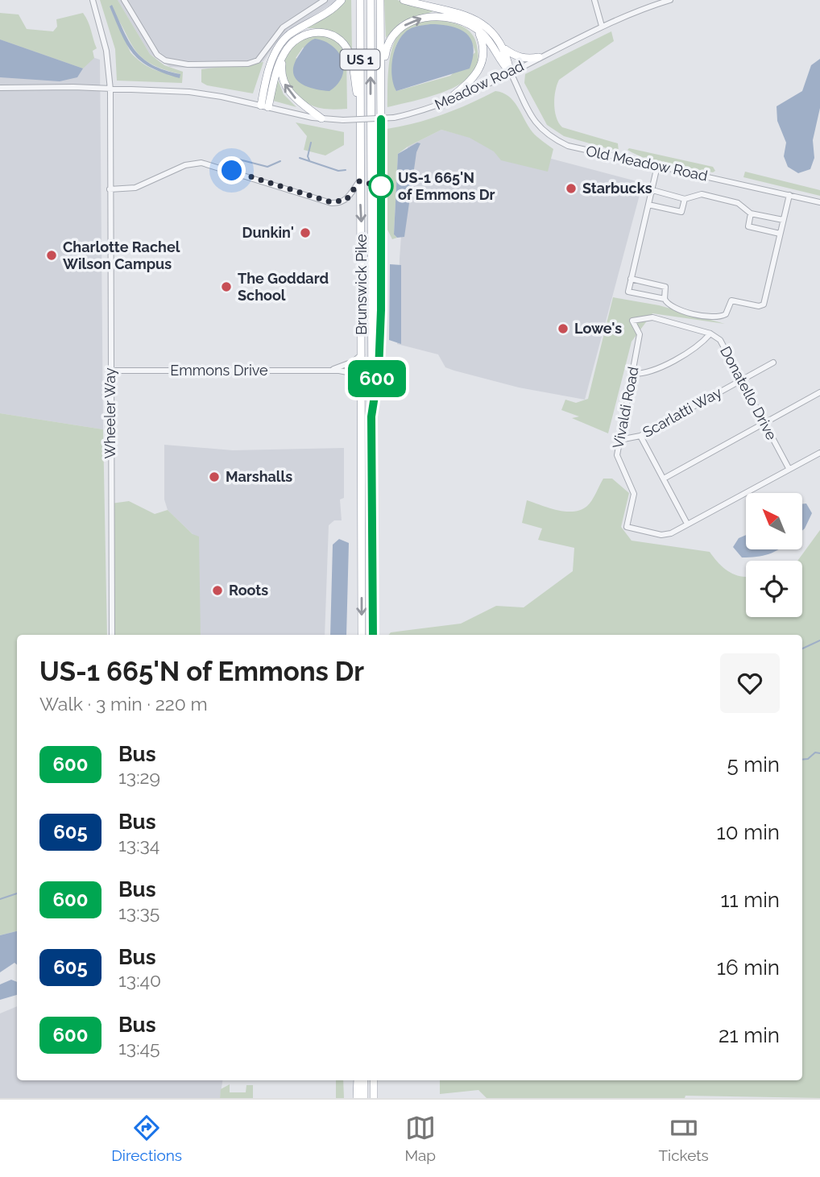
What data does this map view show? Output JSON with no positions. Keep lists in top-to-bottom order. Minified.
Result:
{"streets":{"highway":["US 1","Brunswick Pike"],"street":["Meadow Road","Old Meadow Road","Emmons Drive","Donatello Drive","Vivaldi Road","Scarlatti Way","Wheeler Way"]},"crossings":[["Meadow Road","Old Meadow Road"],["Meadow Road","Wheeler Way"],["Brunswick Pike","Emmons Drive"],["Emmons Drive","Wheeler Way"],["Donatello Drive","Vivaldi Road"],["Donatello Drive","Scarlatti Way"],["Vivaldi Road","Scarlatti Way"]],"places":["US-1 665'N of Emmons Dr","Starbucks","Dunkin'","Charlotte Rachel Wilson Campus","The Goddard School","Lowe's","Marshalls","Roots"],"lines":["bus line 600"],"north":"top left","page":{"on_map":"600","heading":["US-1 665'N of Emmons Dr","Walk · 3 min · 220 m"],"list":[{"mark":"600","name":"Bus","note":"13:29","value":"5 min"},{"mark":"605","name":"Bus","note":"13:34","value":"10 min"},{"mark":"600","name":"Bus","note":"13:35","value":"11 min"},{"mark":"605","name":"Bus","note":"13:40","value":"16 min"},{"mark":"600","name":"Bus","note":"13:45","value":"21 min"}],"tabs":["Directions","Map","Tickets"]}}
